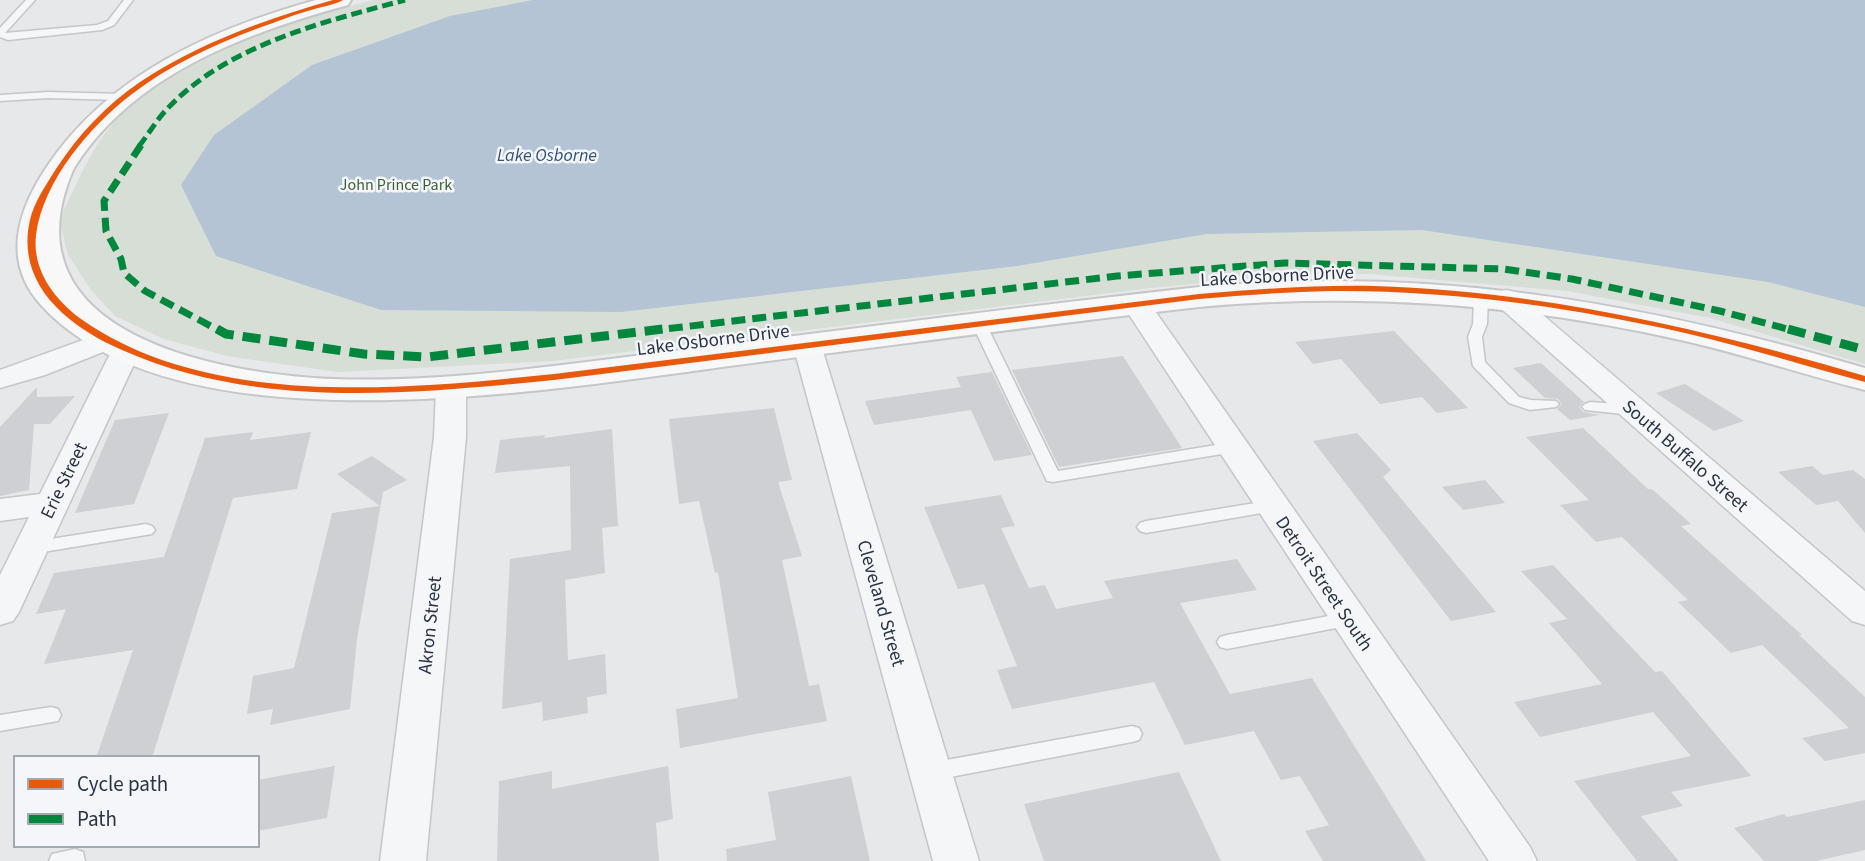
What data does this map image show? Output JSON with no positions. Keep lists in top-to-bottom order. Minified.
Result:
{"streets":{"street":["Lake Osborne Drive","South Buffalo Street","Erie Street","Detroit Street South","Cleveland Street","Akron Street"]},"crossings":[["Lake Osborne Drive","South Buffalo Street"],["Lake Osborne Drive","Erie Street"],["Lake Osborne Drive","Detroit Street South"],["Lake Osborne Drive","Cleveland Street"],["Lake Osborne Drive","Akron Street"]],"water":["Lake Osborne"],"parks":["John Prince Park"],"legend":["Cycle path","Path"]}
